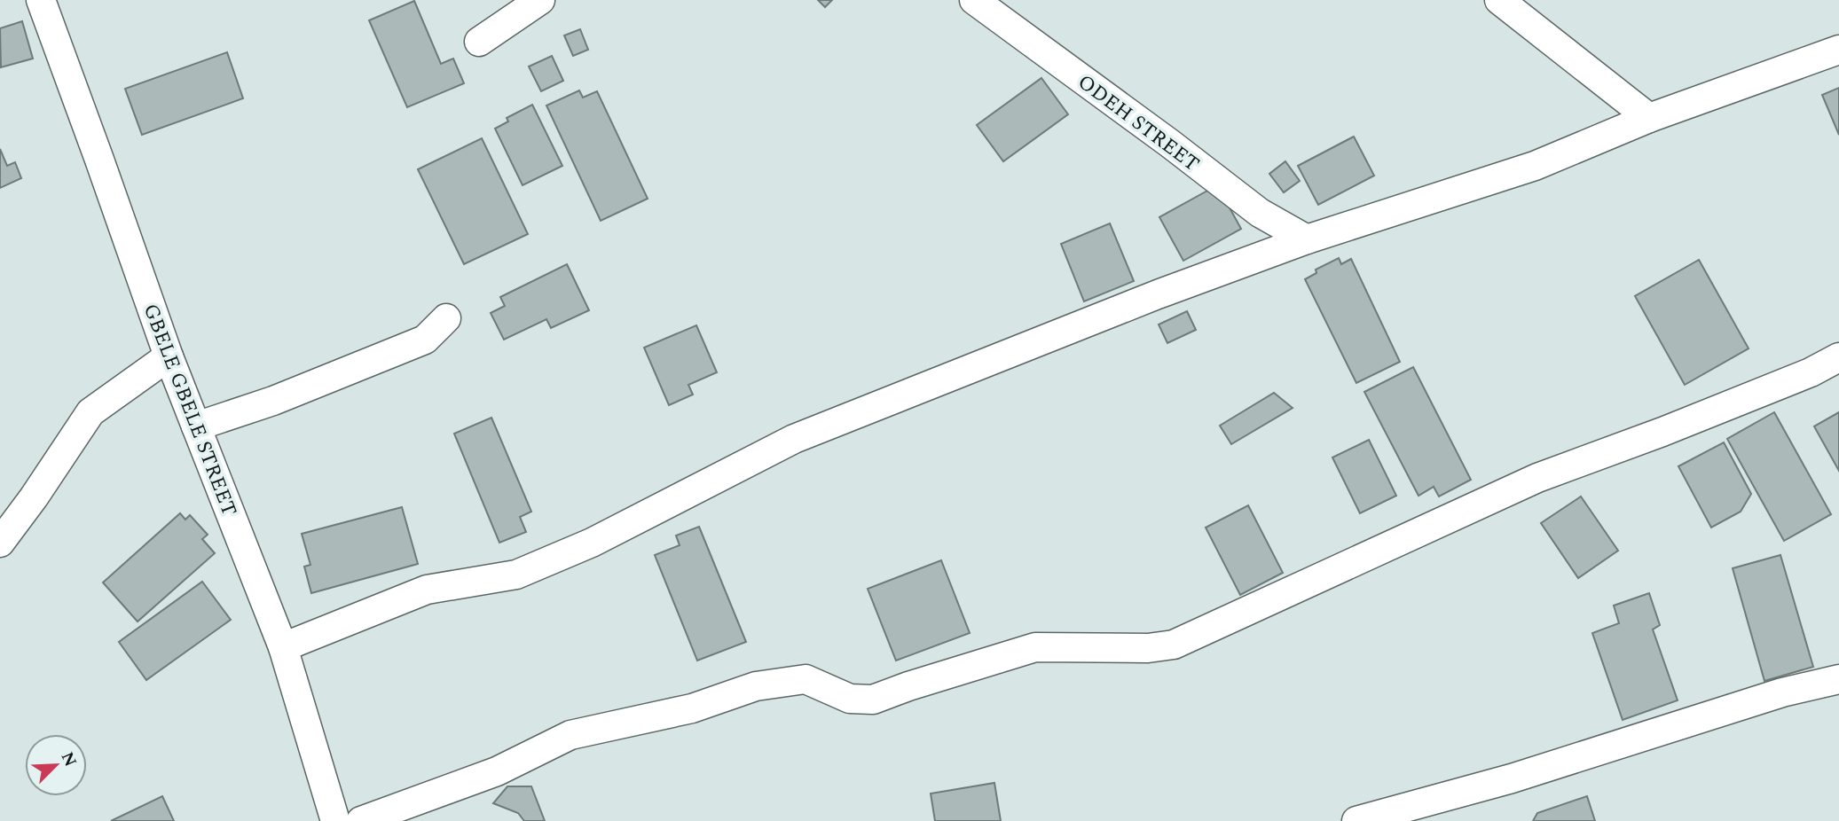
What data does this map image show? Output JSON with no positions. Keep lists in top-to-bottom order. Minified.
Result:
{"streets":{"street":["ODEH STREET","GBELE GBELE STREET"]},"north":"top right"}
